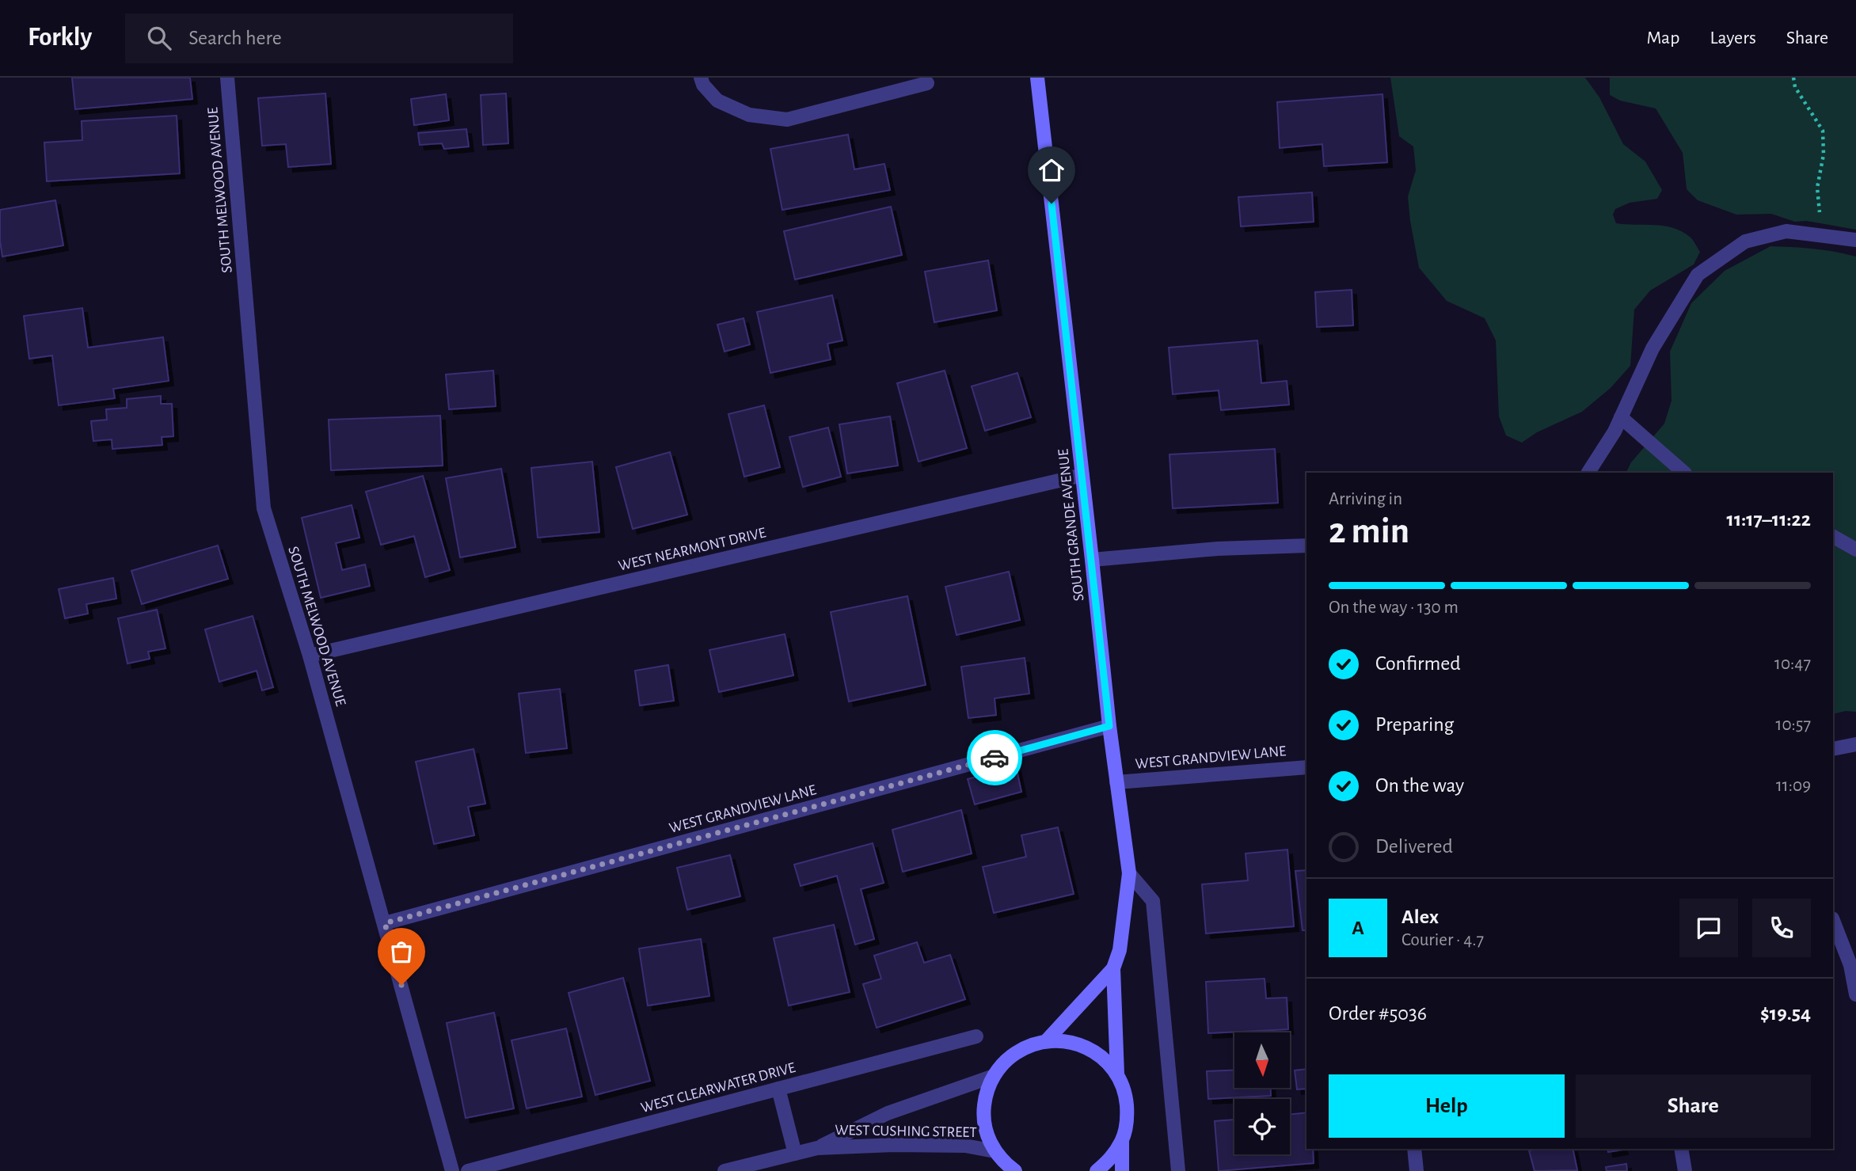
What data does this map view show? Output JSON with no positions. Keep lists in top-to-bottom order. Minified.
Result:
{"streets":{"main road":["SOUTH GRANDE AVENUE"],"street":["SOUTH MELWOOD AVENUE","WEST NEARMONT DRIVE","WEST GRANDVIEW LANE","WEST CLEARWATER DRIVE","WEST CUSHING STREET"]},"crossings":[["SOUTH MELWOOD AVENUE","WEST NEARMONT DRIVE"],["SOUTH MELWOOD AVENUE","WEST GRANDVIEW LANE"],["SOUTH GRANDE AVENUE","WEST NEARMONT DRIVE"],["SOUTH GRANDE AVENUE","WEST GRANDVIEW LANE"]],"north":"bottom","page":{"header":"Forkly","search":"Search here","nav":["Map","Layers","Share"],"heading":["2 min","Arriving in","11:17–11:22"],"panel":["Alex","Courier · 4.7","Order #5036","$19.54"],"bar":"On the way · 130 m","list":[["Confirmed","10:47"],["Preparing","10:57"],["On the way","11:09"],"Delivered"],"round":"A","buttons":["Help","Share"]}}
